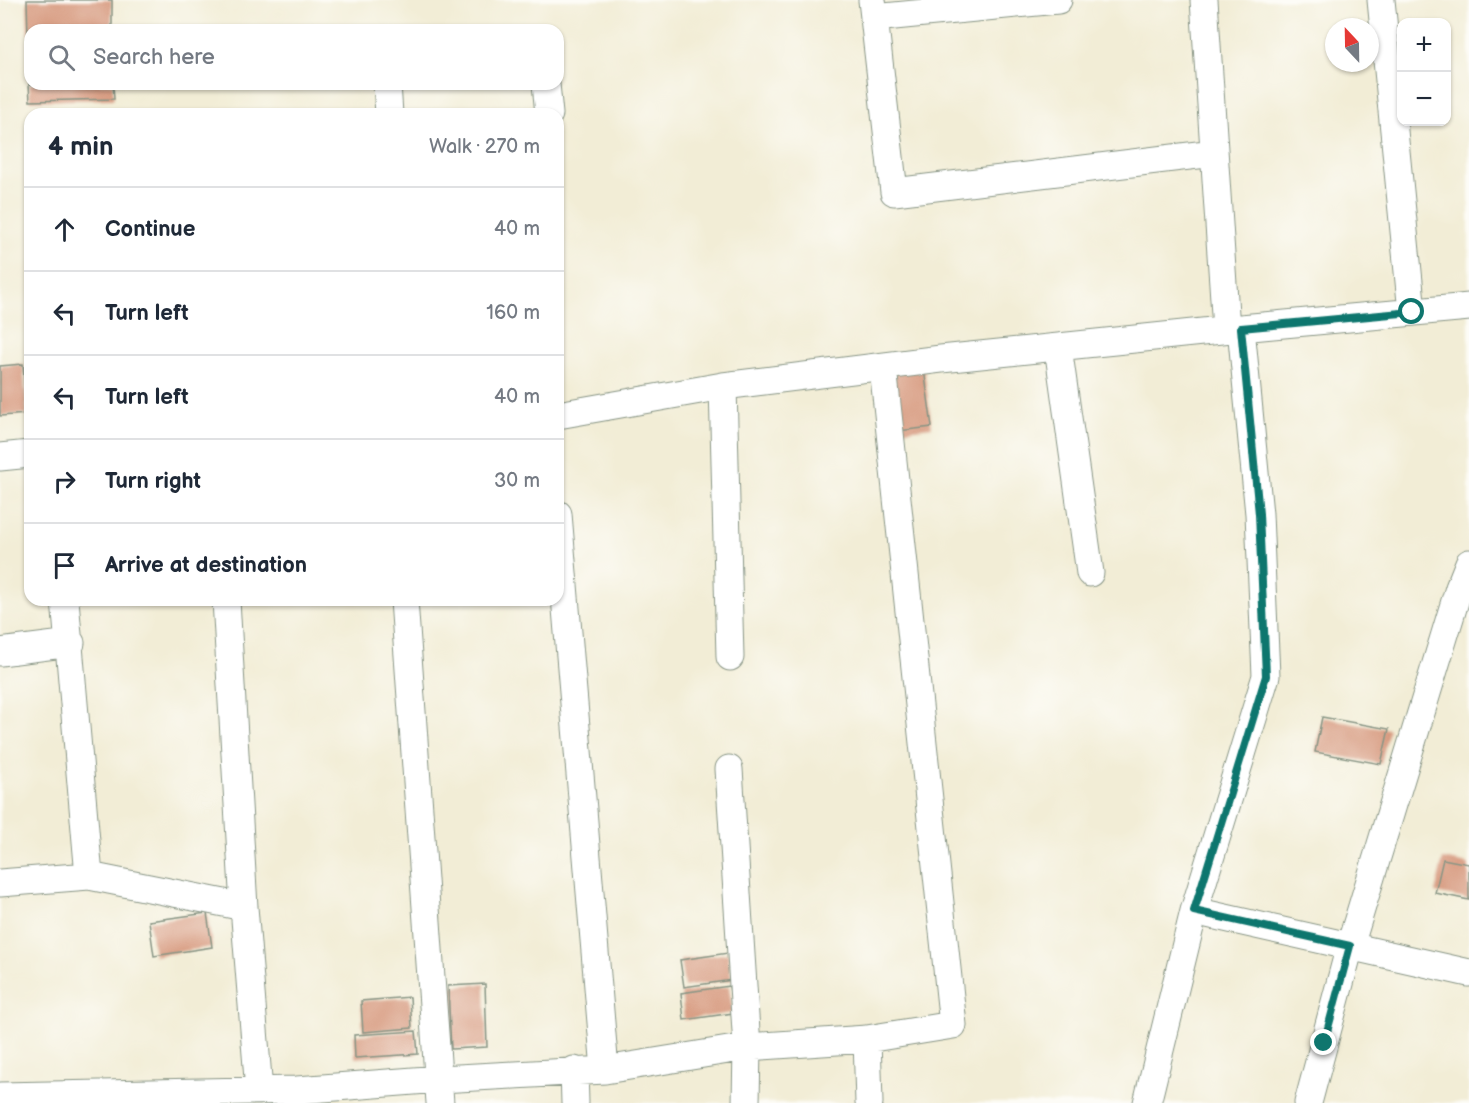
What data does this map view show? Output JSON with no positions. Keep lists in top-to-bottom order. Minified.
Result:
{"north":"top","page":{"map_buttons":["+","−"],"search":"Search here","heading":["4 min","Walk · 270 m"],"list":[["Continue","40 m"],["Turn left","160 m"],["Turn left","40 m"],["Turn right","30 m"],"Arrive at destination"]}}
